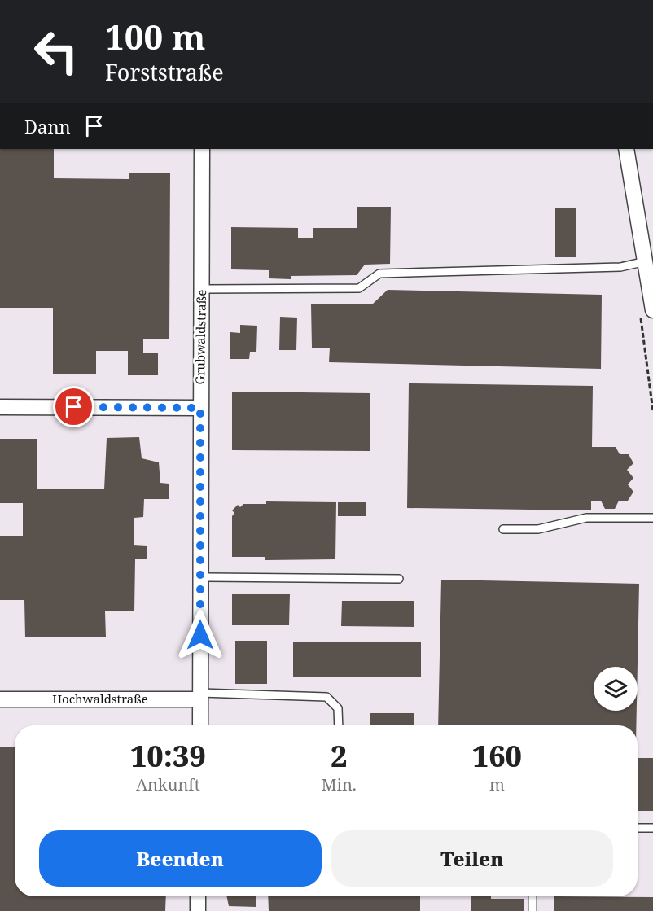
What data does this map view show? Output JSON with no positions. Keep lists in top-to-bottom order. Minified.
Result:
{"streets":{"street":["Grubwaldstraße","Hochwaldstraße"]},"crossings":[["Grubwaldstraße","Hochwaldstraße"]],"page":{"turn":["100 m","Forststraße"],"then":"Dann","eta":["10:39","Ankunft","2","Min.","160","m"],"buttons":["Beenden","Teilen"]}}
